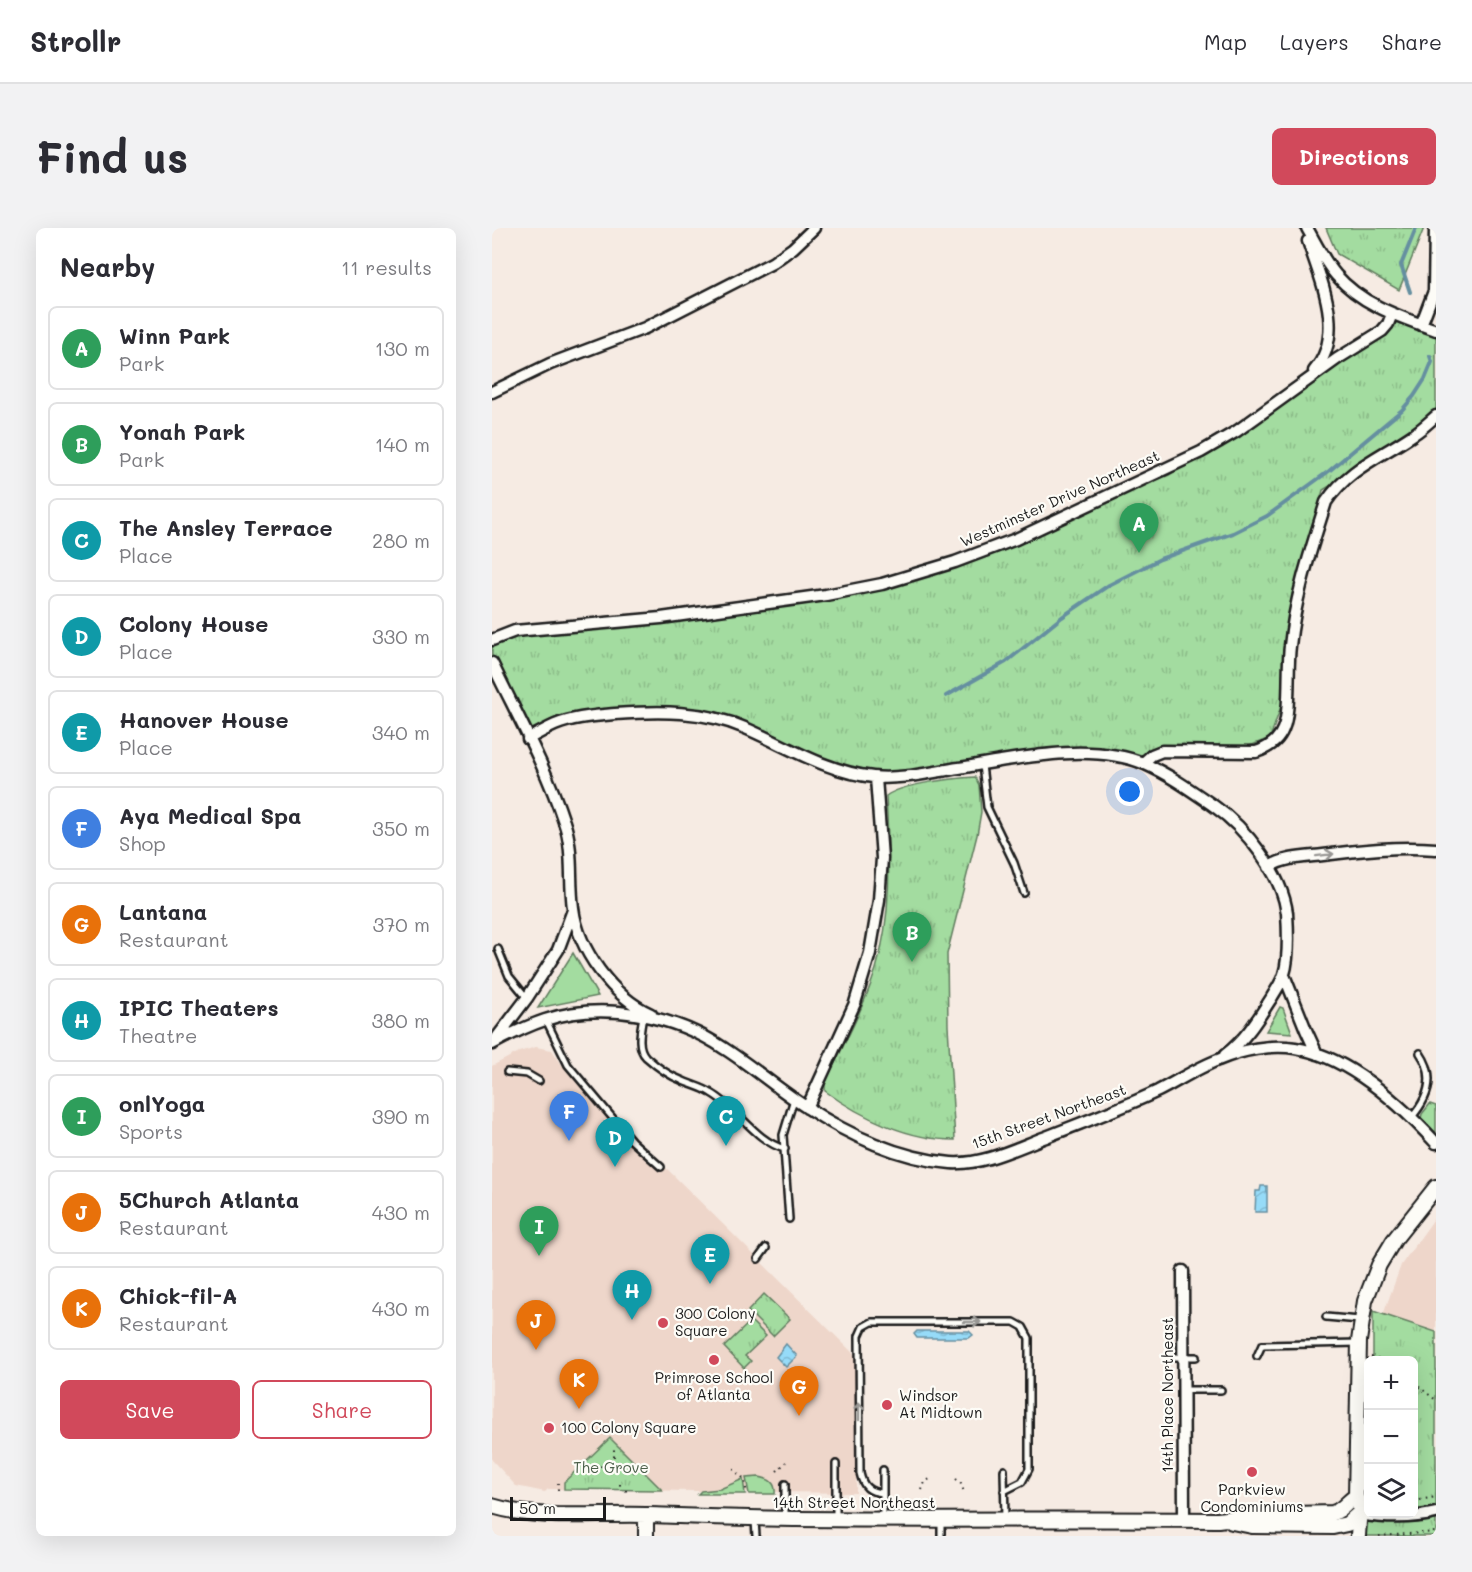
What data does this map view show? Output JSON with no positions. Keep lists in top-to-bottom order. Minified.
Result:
{"streets":{"main road":["14th Street Northeast"],"street":["Westminster Drive Northeast","15th Street Northeast","14th Place Northeast"]},"crossings":[["14th Place Northeast","14th Street Northeast"]],"parks":["The Grove"],"places":["300 Colony Square","Primrose School of Atlanta","Windsor At Midtown","100 Colony Square","Parkview Condominiums"],"scale_bar":"50 m","page":{"header":"Strollr","nav":["Map","Layers","Share"],"buttons":["Directions",["Save","Share"]],"title":"Find us","heading":["Nearby","11 results"],"list":[{"mark":"A","name":"Winn Park","note":"Park","value":"130 m"},{"mark":"B","name":"Yonah Park","note":"Park","value":"140 m"},{"mark":"C","name":"The Ansley Terrace","note":"Place","value":"280 m"},{"mark":"D","name":"Colony House","note":"Place","value":"330 m"},{"mark":"E","name":"Hanover House","note":"Place","value":"340 m"},{"mark":"F","name":"Aya Medical Spa","note":"Shop","value":"350 m"},{"mark":"G","name":"Lantana","note":"Restaurant","value":"370 m"},{"mark":"H","name":"IPIC Theaters","note":"Theatre","value":"380 m"},{"mark":"I","name":"onlYoga","note":"Sports","value":"390 m"},{"mark":"J","name":"5Church Atlanta","note":"Restaurant","value":"430 m"},{"mark":"K","name":"Chick-fil-A","note":"Restaurant","value":"430 m"}],"pins":["A","B","F","C","D","I","E","H","J","K","G"],"map_buttons":["+","−"],"scale":"50 m"}}
